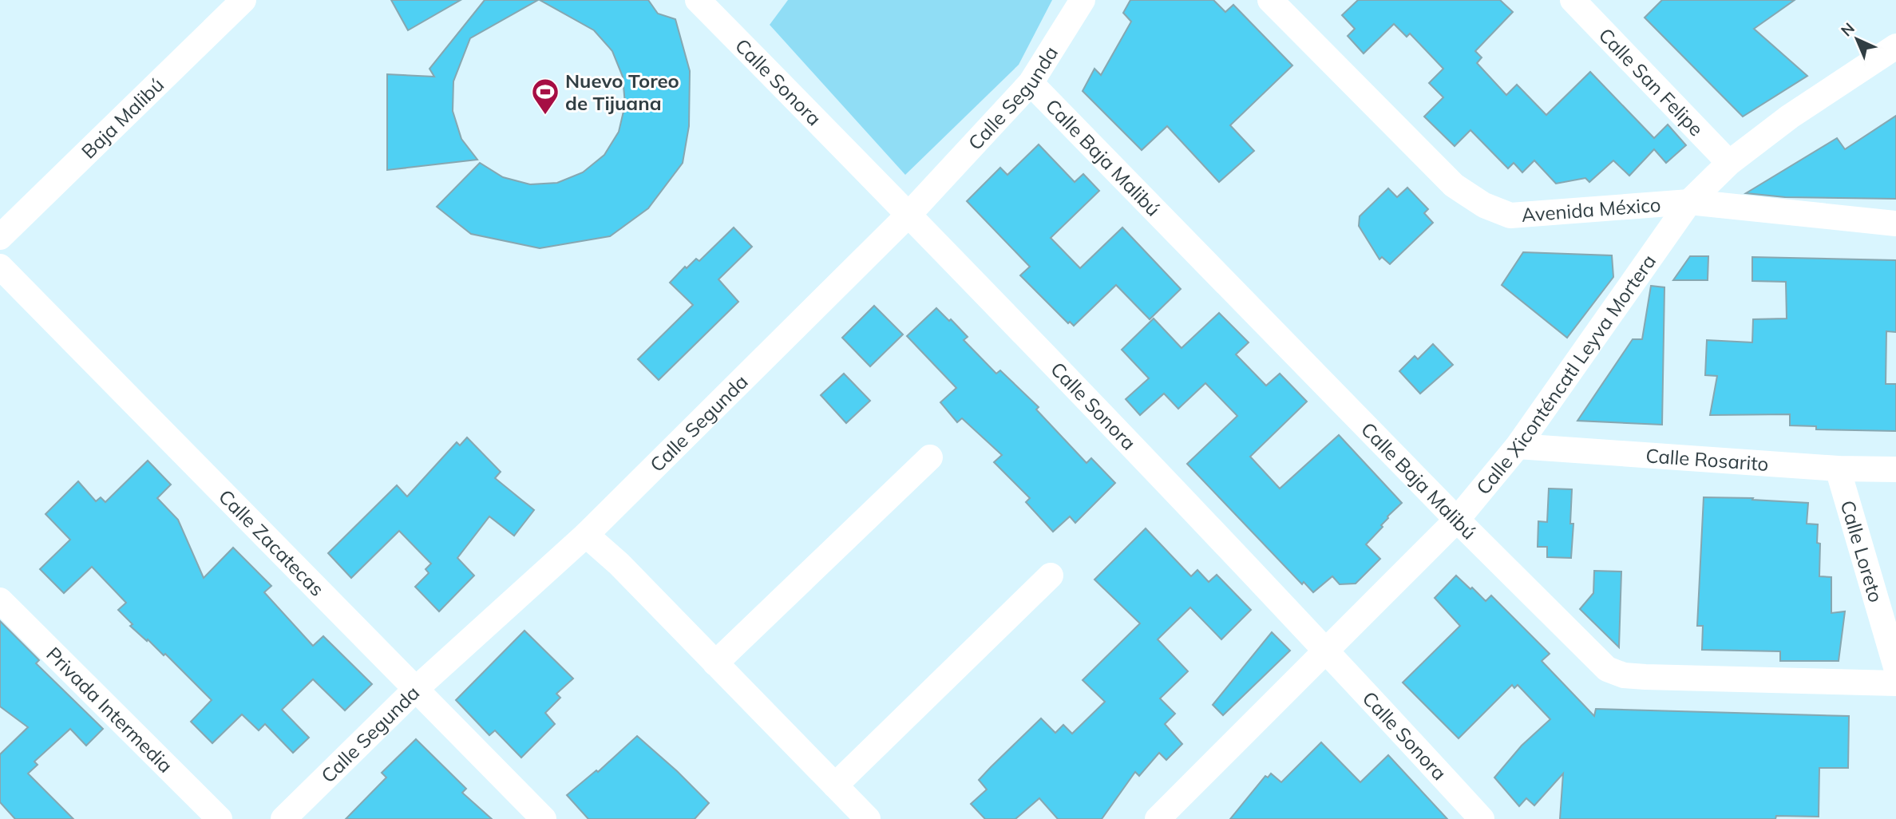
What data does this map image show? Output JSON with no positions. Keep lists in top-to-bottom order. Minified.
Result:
{"streets":{"street":["Calle Sonora","Calle San Felipe","Calle Segunda","Baja Malibú","Calle Baja Malibú","Avenida México","Calle Xiconténcatl Leyva Mortera","Calle Rosarito","Calle Zacatecas","Calle Loreto","Privada Intermedia"]},"crossings":[["Calle Sonora","Calle Segunda"],["Calle Sonora","Calle Xiconténcatl Leyva Mortera"],["Calle San Felipe","Calle Xiconténcatl Leyva Mortera"],["Calle Segunda","Calle Baja Malibú"],["Calle Segunda","Calle Zacatecas"],["Calle Baja Malibú","Calle Xiconténcatl Leyva Mortera"],["Avenida México","Calle Xiconténcatl Leyva Mortera"],["Calle Xiconténcatl Leyva Mortera","Calle Rosarito"],["Calle Rosarito","Calle Loreto"]],"places":{"sports":["Nuevo Toreo de Tijuana"]},"north":"top left"}
